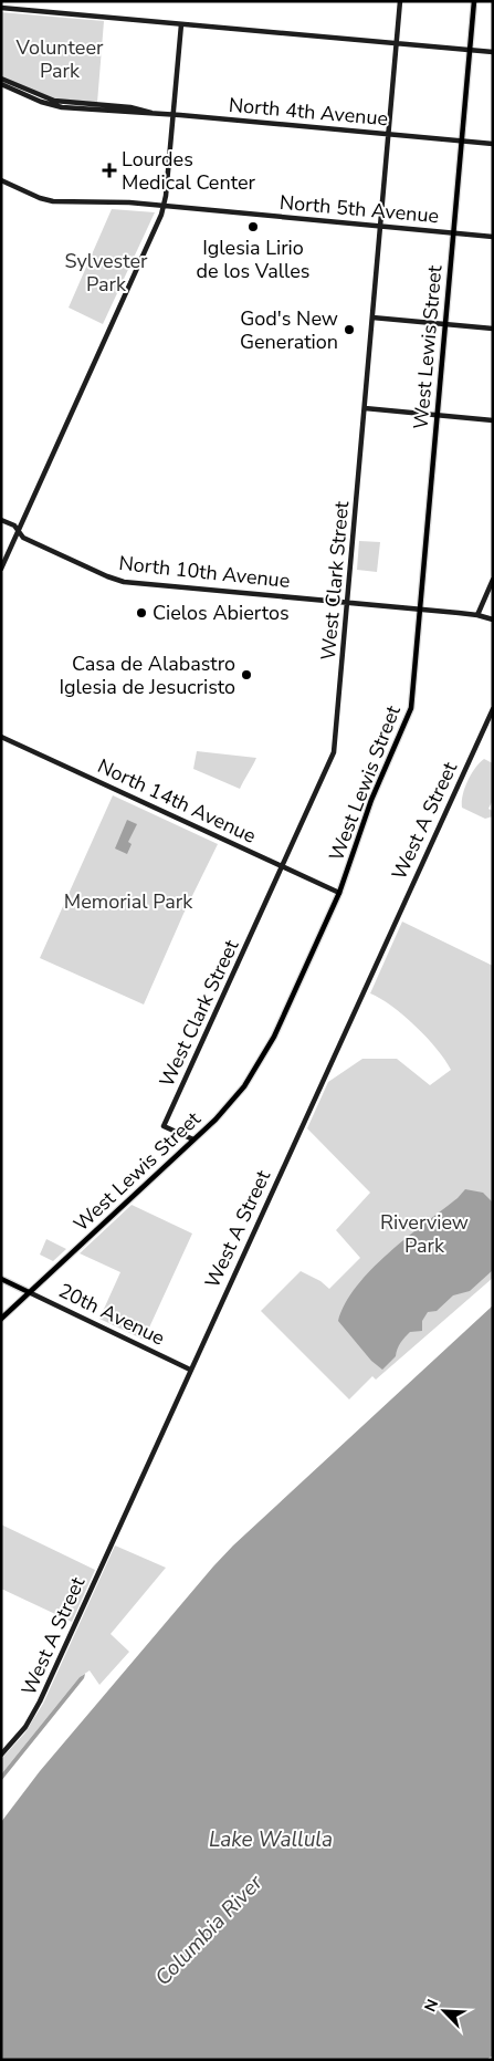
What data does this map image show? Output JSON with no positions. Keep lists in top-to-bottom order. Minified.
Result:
{"streets":{"main road":["West Lewis Street","20th Avenue"],"street":["North 4th Avenue","North 5th Avenue","North 10th Avenue","West Clark Street","North 14th Avenue","West A Street"]},"crossings":[["North 4th Avenue","West Lewis Street"],["North 4th Avenue","West Clark Street"],["North 5th Avenue","West Lewis Street"],["North 5th Avenue","West Clark Street"],["West Lewis Street","North 10th Avenue"],["West Lewis Street","West Clark Street"],["West Lewis Street","North 14th Avenue"],["West Lewis Street","20th Avenue"],["North 10th Avenue","West Clark Street"],["West Clark Street","North 14th Avenue"],["West A Street","20th Avenue"]],"water":["Lake Wallula","Columbia River"],"parks":["Volunteer Park","Sylvester Park","Memorial Park","Riverview Park"],"places":{"health":["Lourdes Medical Center"],"other":["Iglesia Lirio de los Valles","God's New Generation","Cielos Abiertos","Casa de Alabastro Iglesia de Jesucristo"]},"north":"top left"}
